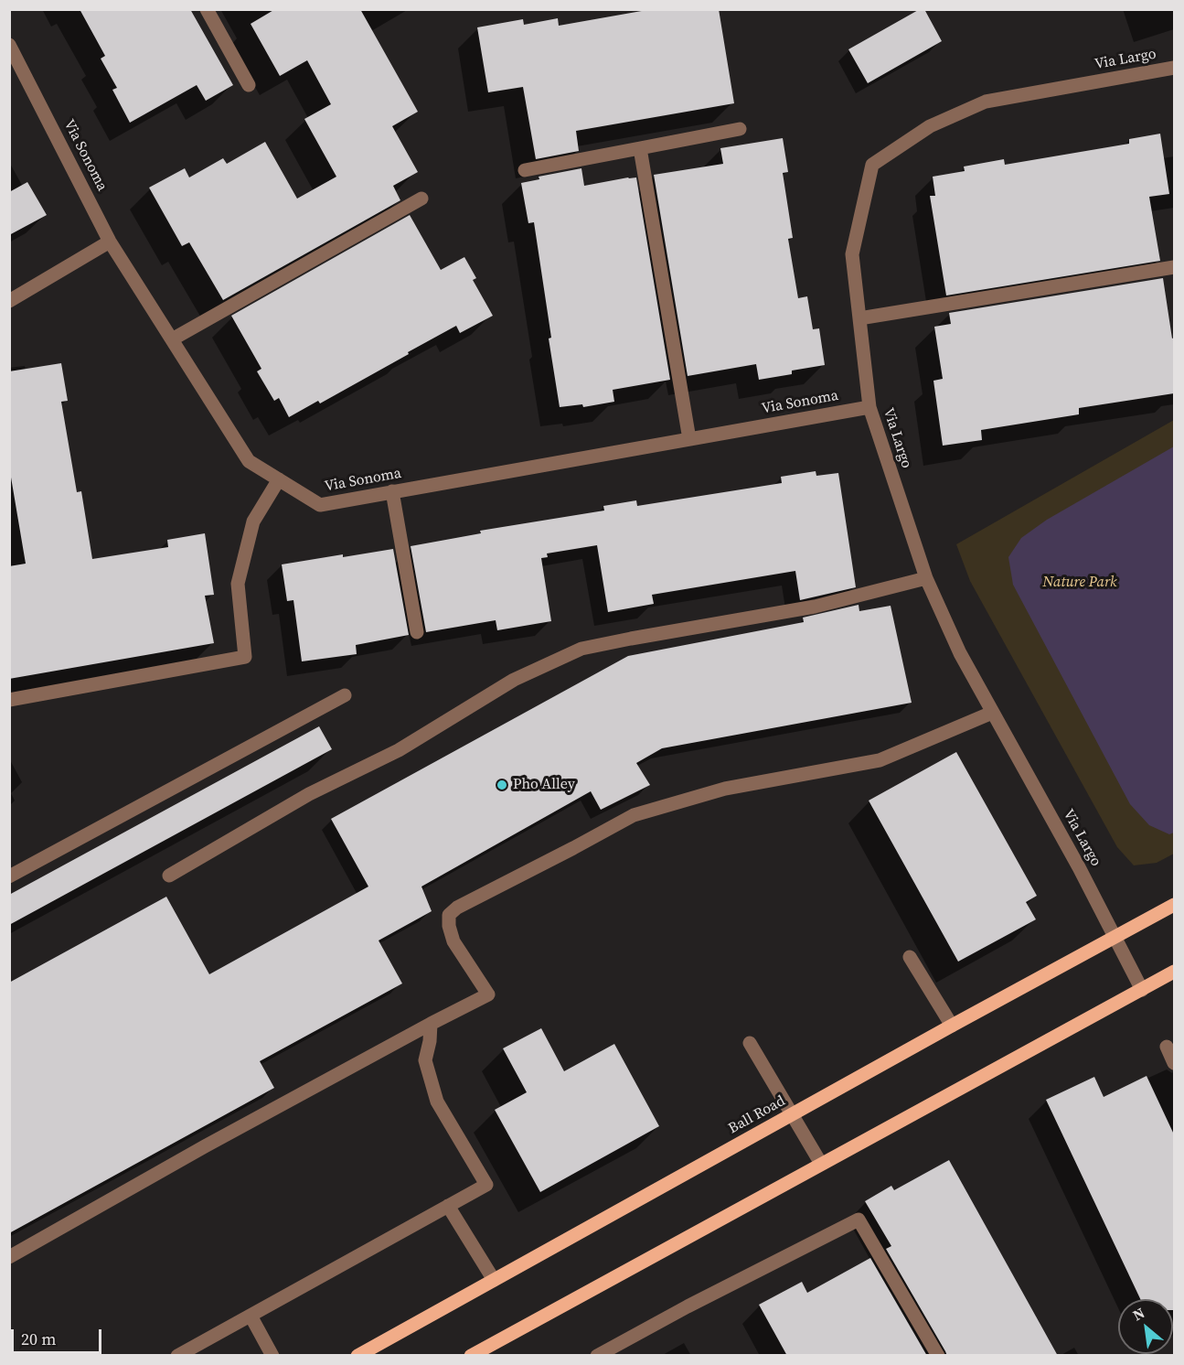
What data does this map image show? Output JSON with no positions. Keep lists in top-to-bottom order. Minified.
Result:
{"streets":{"main road":["Ball Road"],"street":["Via Largo","Via Sonoma"]},"crossings":[["Via Largo","Via Sonoma"],["Via Largo","Ball Road"]],"parks":["Nature Park"],"places":["Pho Alley"],"scale_bar":"20 m","north":"top left"}
